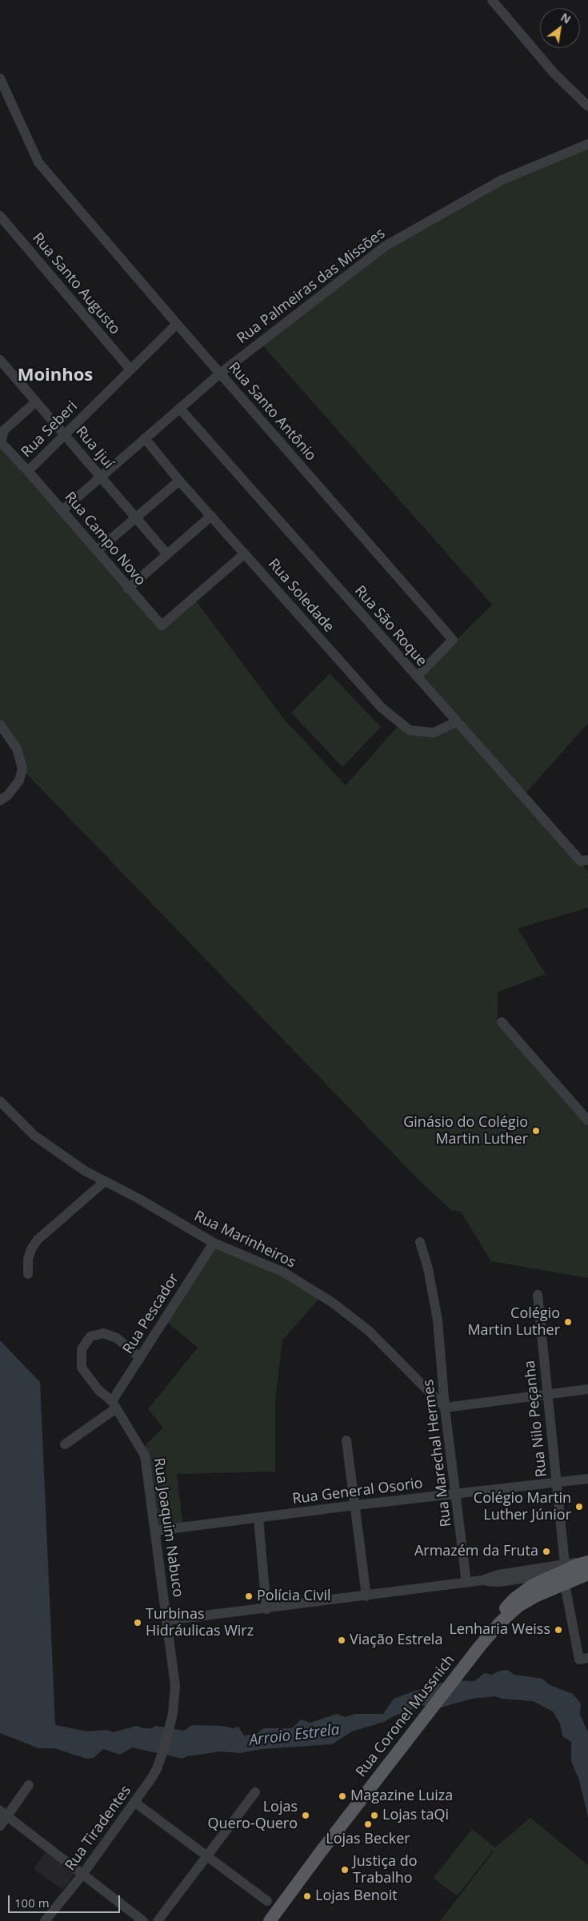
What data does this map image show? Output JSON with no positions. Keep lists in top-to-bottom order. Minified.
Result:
{"streets":{"main road":["Rua Coronel Mussnich"],"street":["Rua Santo Augusto","Rua Palmeiras das Missões","Rua Santo Antônio","Rua Seberi","Rua Ijuí","Rua Campo Novo","Rua Soledade","Rua São Roque","Rua Marinheiros","Rua Pescador","Rua Nilo Peçanha","Rua Marechal Hermes","Rua General Osorio","Rua Joaquim Nabuco","Rua Tiradentes"]},"crossings":[["Rua Santo Augusto","Rua Seberi"],["Rua Palmeiras das Missões","Rua Santo Antônio"],["Rua Palmeiras das Missões","Rua Ijuí"],["Rua Palmeiras das Missões","Rua Campo Novo"],["Rua Palmeiras das Missões","Rua Soledade"],["Rua Palmeiras das Missões","Rua São Roque"],["Rua Santo Antônio","Rua Seberi"],["Rua Santo Antônio","Rua São Roque"],["Rua Seberi","Rua Ijuí"],["Rua Seberi","Rua Campo Novo"],["Rua Ijuí","Rua Campo Novo"],["Rua Campo Novo","Rua Soledade"],["Rua Soledade","Rua São Roque"],["Rua Marinheiros","Rua Pescador"],["Rua Marinheiros","Rua Marechal Hermes"],["Rua Pescador","Rua Joaquim Nabuco"],["Rua Nilo Peçanha","Rua General Osorio"],["Rua Nilo Peçanha","Rua Coronel Mussnich"],["Rua Marechal Hermes","Rua General Osorio"],["Rua General Osorio","Rua Joaquim Nabuco"],["Rua Joaquim Nabuco","Rua Tiradentes"]],"districts":["Moinhos"],"water":["Arroio Estrela"],"places":["Ginásio do Colégio Martin Luther","Colégio Martin Luther","Colégio Martin Luther Júnior","Armazém da Fruta","Polícia Civil","Turbinas Hidráulicas Wirz","Lenharia Weiss","Viação Estrela","Magazine Luiza","Lojas Quero-Quero","Lojas taQi","Lojas Becker","Justiça do Trabalho","Lojas Benoit"],"scale_bar":"100 m","north":"top right"}
